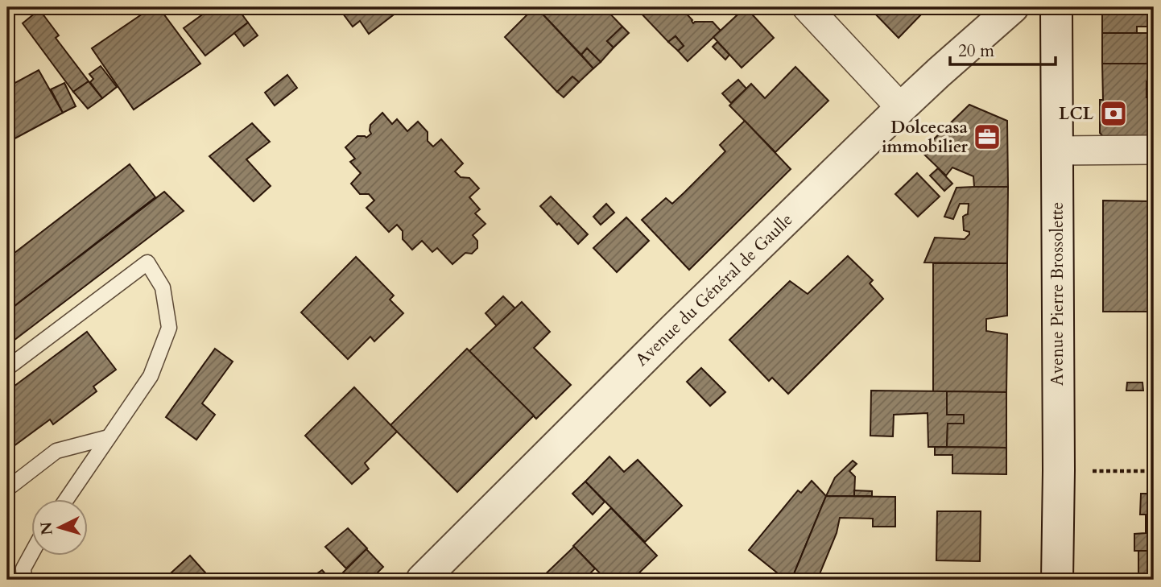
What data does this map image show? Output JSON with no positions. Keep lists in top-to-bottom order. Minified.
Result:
{"streets":{"street":["Avenue du Général de Gaulle","Avenue Pierre Brossolette"]},"places":{"bank":["LCL"],"office":["Dolcecasa immobilier"]},"scale_bar":"20 m","north":"left"}
